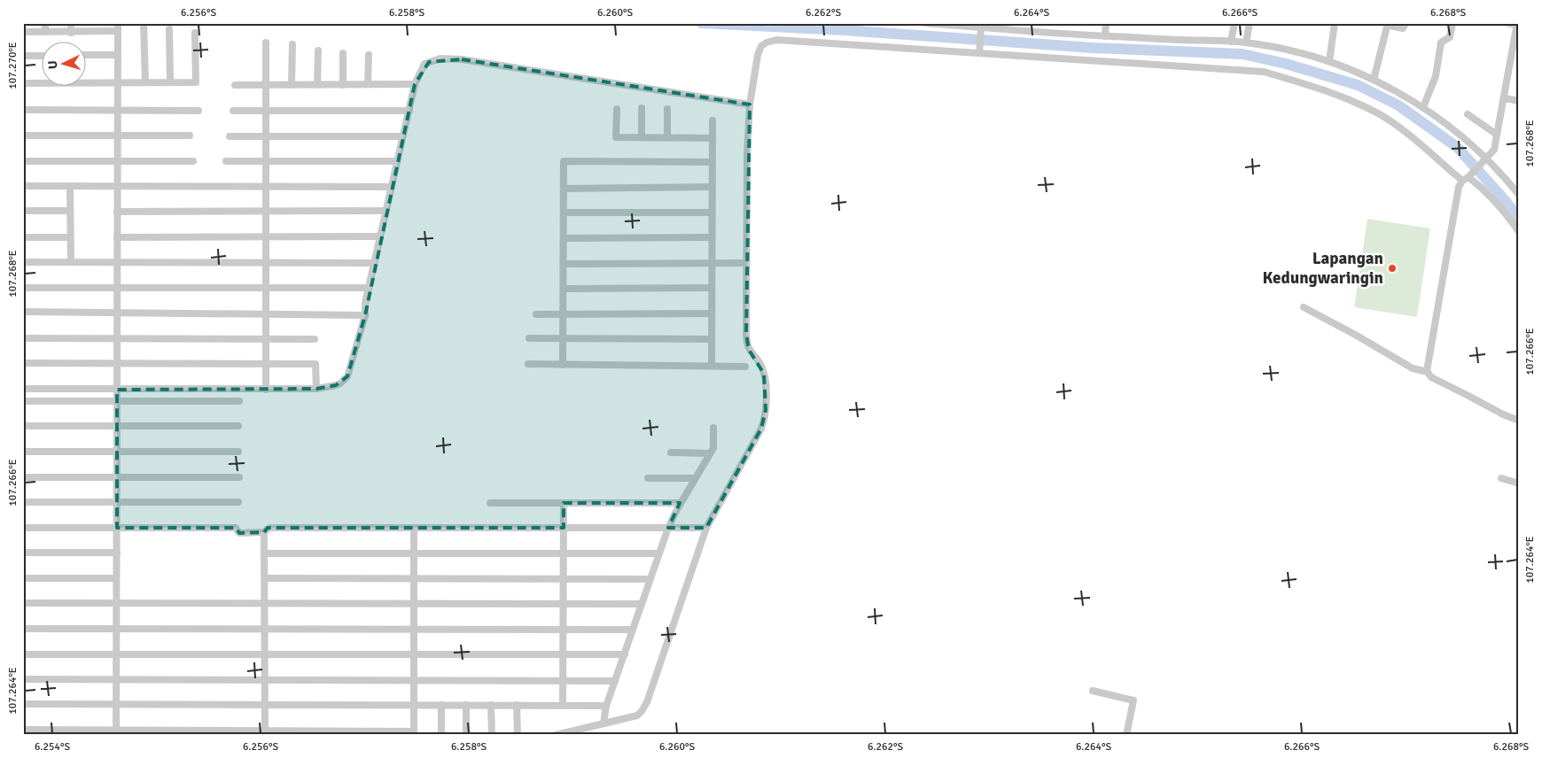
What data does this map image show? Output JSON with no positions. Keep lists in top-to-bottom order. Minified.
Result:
{"places":["Lapangan Kedungwaringin"],"north":"left","coordinates":["6.256°S","6.258°S","6.260°S","6.262°S","6.264°S","6.266°S","6.268°S","107.270°E","107.268°E","107.266°E","107.264°E","6.254°S"]}
